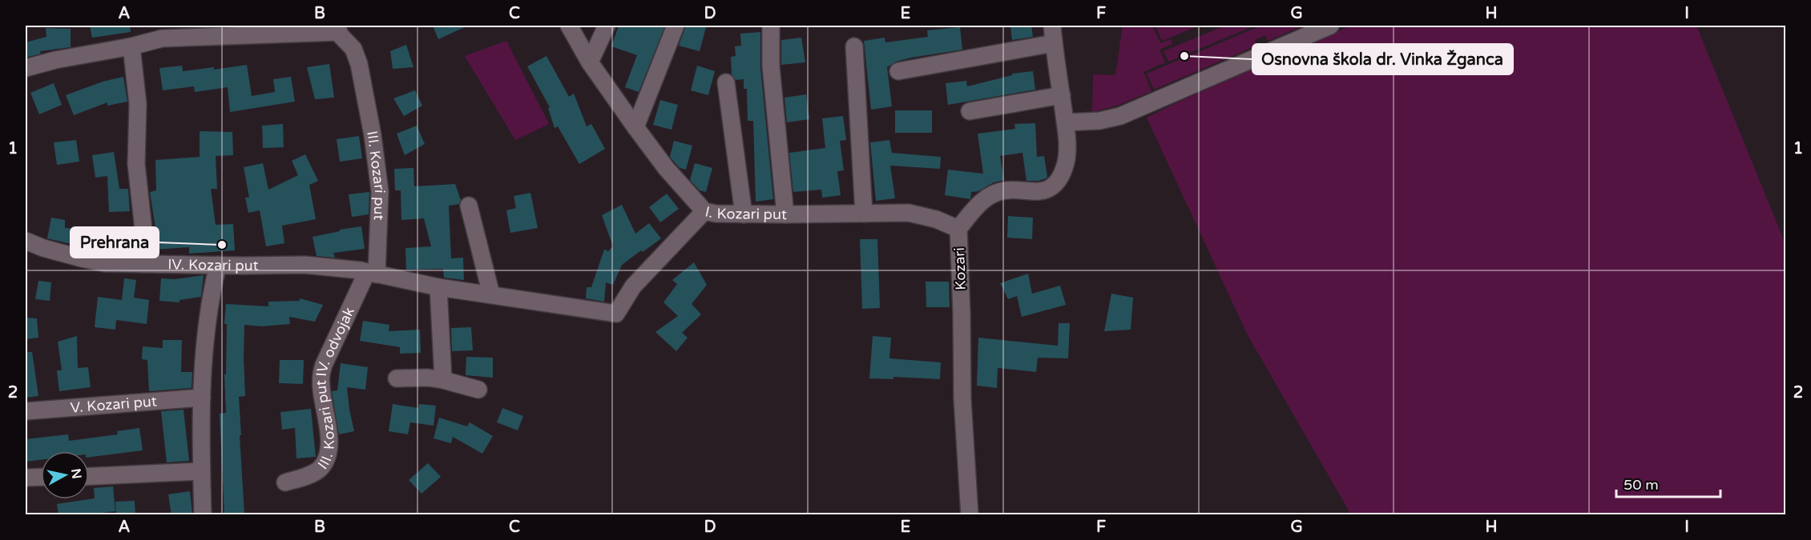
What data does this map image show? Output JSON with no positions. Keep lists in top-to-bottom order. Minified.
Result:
{"streets":{"street":["III. Kozari put","I. Kozari put","IV. Kozari put","Kozari","III. Kozari put IV. odvojak","V. Kozari put"]},"crossings":[["III. Kozari put","IV. Kozari put"],["III. Kozari put","III. Kozari put IV. odvojak"],["I. Kozari put","Kozari"],["IV. Kozari put","III. Kozari put IV. odvojak"]],"places":["Osnovna škola dr. Vinka Žganca","Prehrana"],"scale_bar":"50 m","north":"right","grid":{"columns":["A","B","C","D","E","F","G","H","I"],"rows":["1","2"]}}
